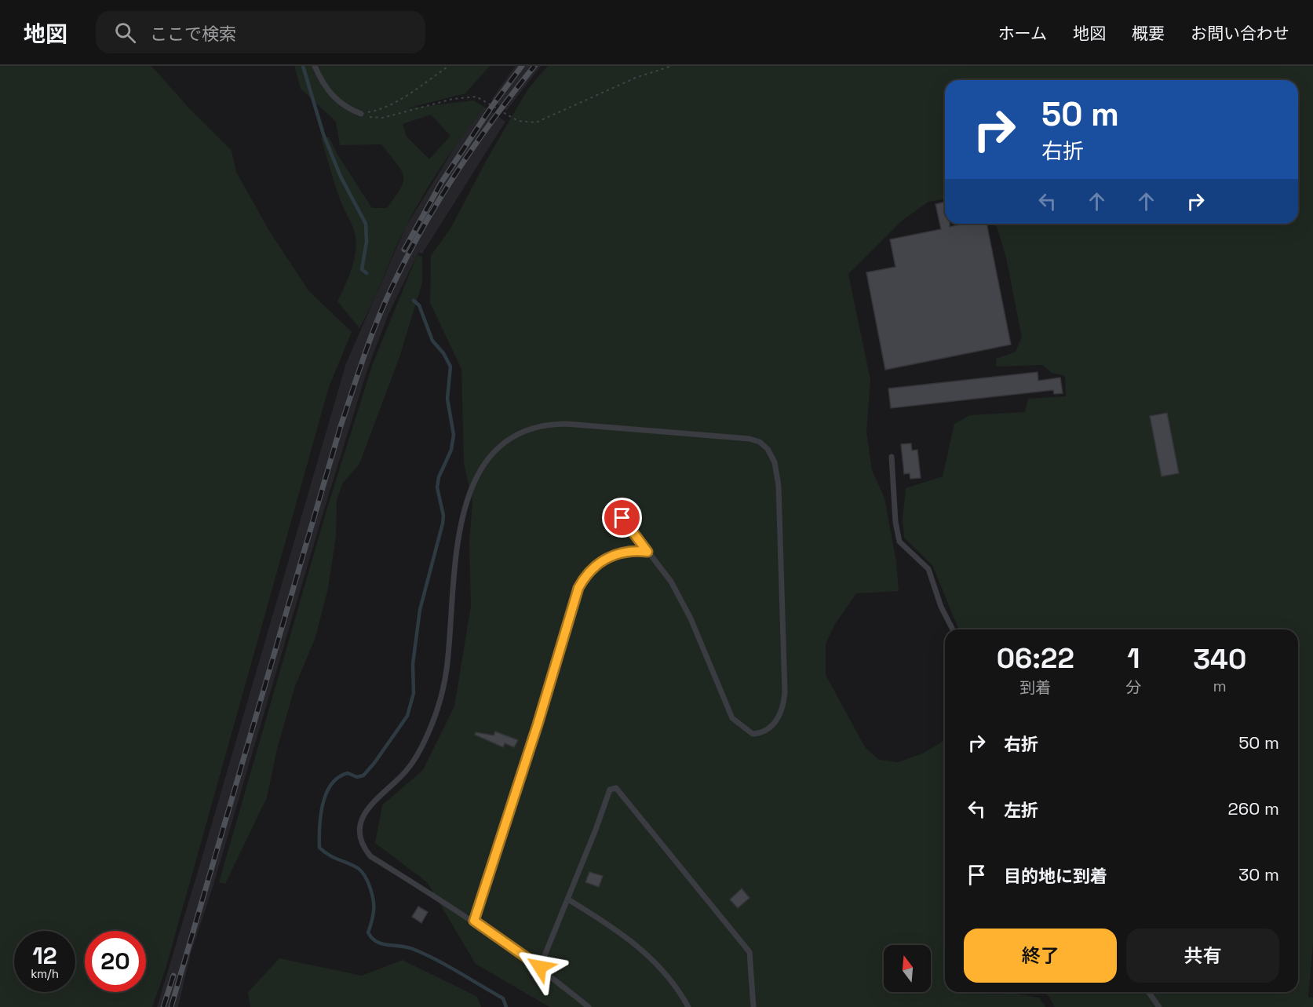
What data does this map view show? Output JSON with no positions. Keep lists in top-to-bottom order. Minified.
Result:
{"north":"top","page":{"header":"地図","search":"ここで検索","nav":["ホーム","地図","概要","お問い合わせ"],"turn":["50 m","右折"],"eta":["06:22","到着","1","分","340","m"],"list":[{"name":"右折","value":"50 m"},{"name":"左折","value":"260 m"},{"name":"目的地に到着","value":"30 m"}],"buttons":["終了","共有"],"speed":"12 km/h","limit":"20"}}
